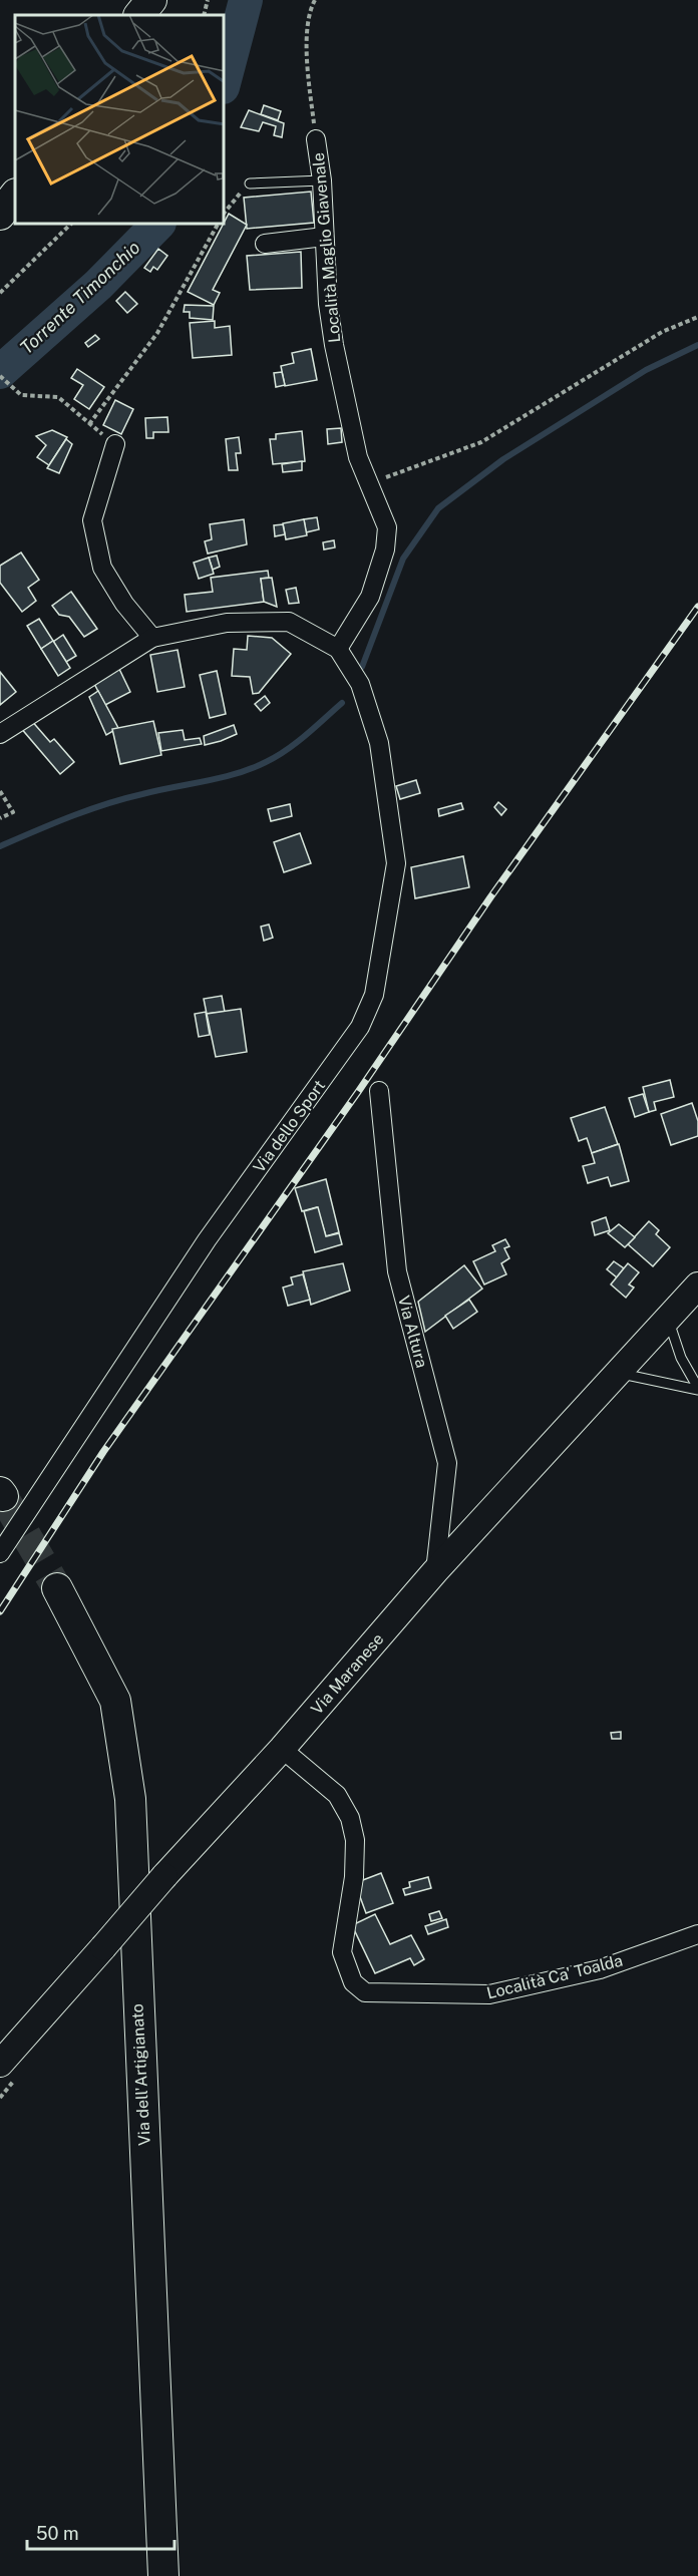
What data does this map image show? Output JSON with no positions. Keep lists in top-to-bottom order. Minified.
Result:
{"streets":{"highway":["Via dell'Artigianato"],"main road":["Via Maranese"],"street":["Località Maglio Giavenale","Via dello Sport","Via Altura","Località Ca' Toalda"]},"crossings":[["Località Maglio Giavenale","Via dello Sport"],["Via Altura","Via Maranese"],["Via Maranese","Località Ca' Toalda"]],"water":["Torrente Timonchio"],"scale_bar":"50 m"}
